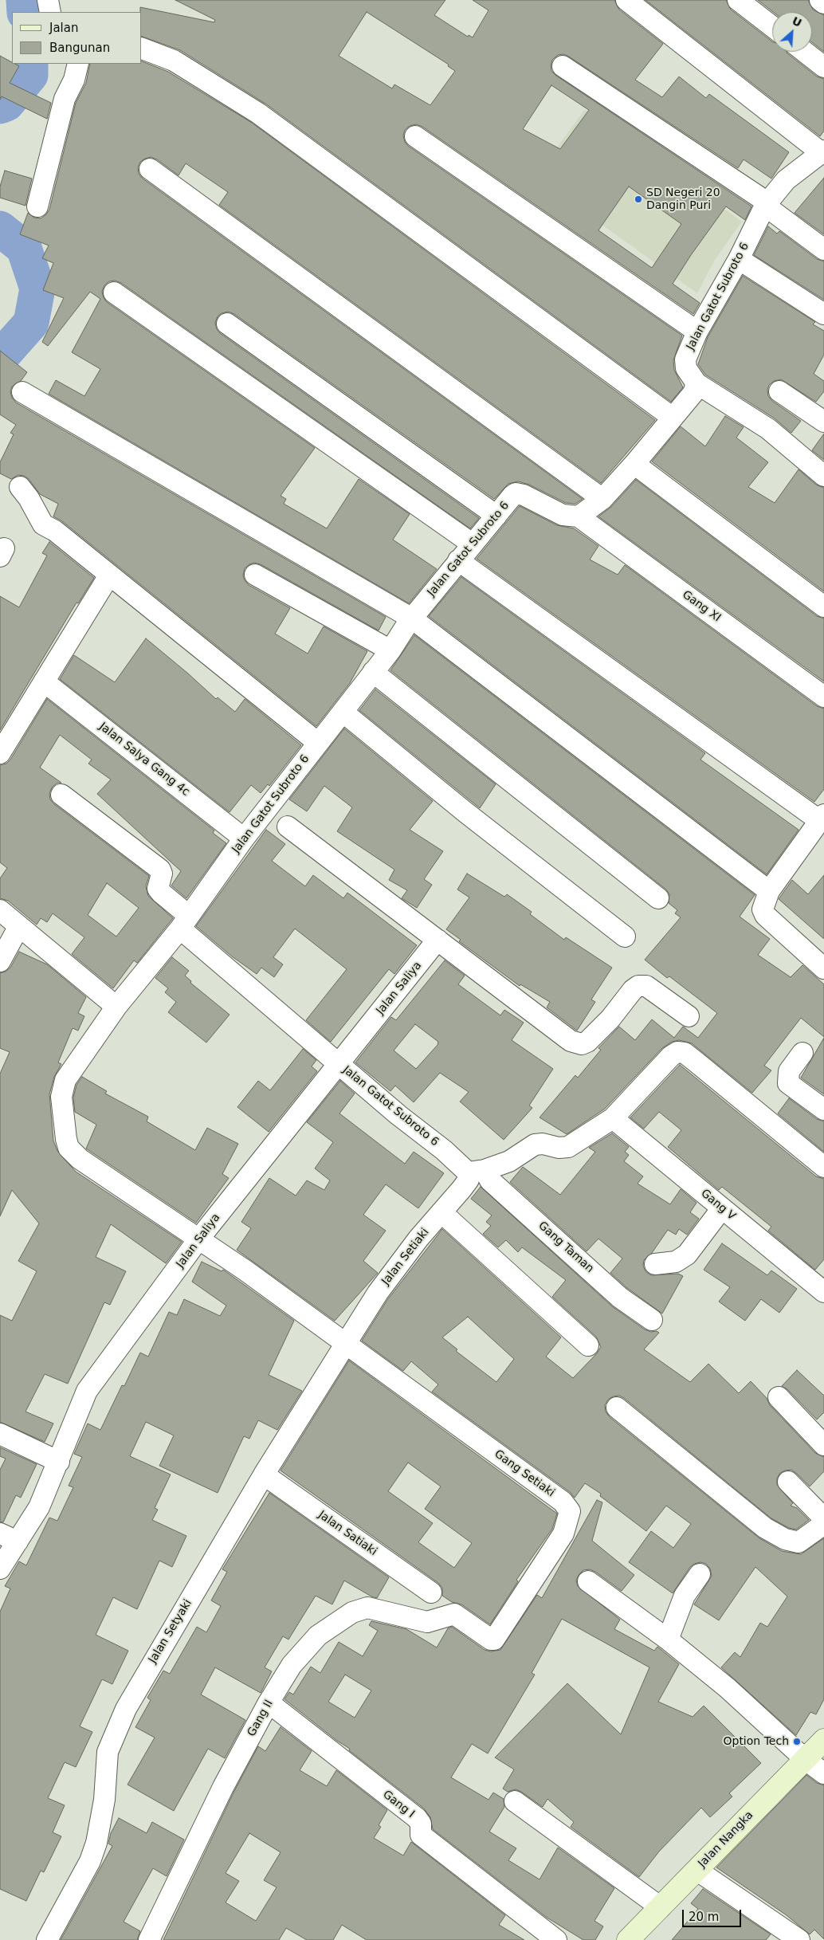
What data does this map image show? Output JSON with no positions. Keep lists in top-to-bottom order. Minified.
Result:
{"streets":{"main road":["Jalan Nangka"],"street":["Jalan Gatot Subroto 6","Gang XI","Jalan Salya Gang 4c","Jalan Saliya","Gang V","Gang Taman","Jalan Setiaki","Gang Setiaki","Jalan Satiaki","Jalan Setyaki","Gang II","Gang I"]},"crossings":[["Jalan Gatot Subroto 6","Gang XI"],["Jalan Gatot Subroto 6","Jalan Salya Gang 4c"],["Jalan Gatot Subroto 6","Jalan Saliya"],["Jalan Gatot Subroto 6","Gang Taman"],["Jalan Gatot Subroto 6","Jalan Setiaki"],["Jalan Gatot Subroto 6","Gang Setiaki"],["Jalan Gatot Subroto 6","Jalan Setyaki"],["Gang Taman","Jalan Setiaki"],["Jalan Setiaki","Gang Setiaki"],["Jalan Setiaki","Jalan Setyaki"],["Gang Setiaki","Jalan Setyaki"],["Gang Setiaki","Gang II"],["Jalan Satiaki","Jalan Setyaki"],["Gang II","Gang I"]],"places":["SD Negeri 20 Dangin Puri","Option Tech"],"legend":["Jalan","Bangunan"],"scale_bar":"20 m","north":"top right"}
